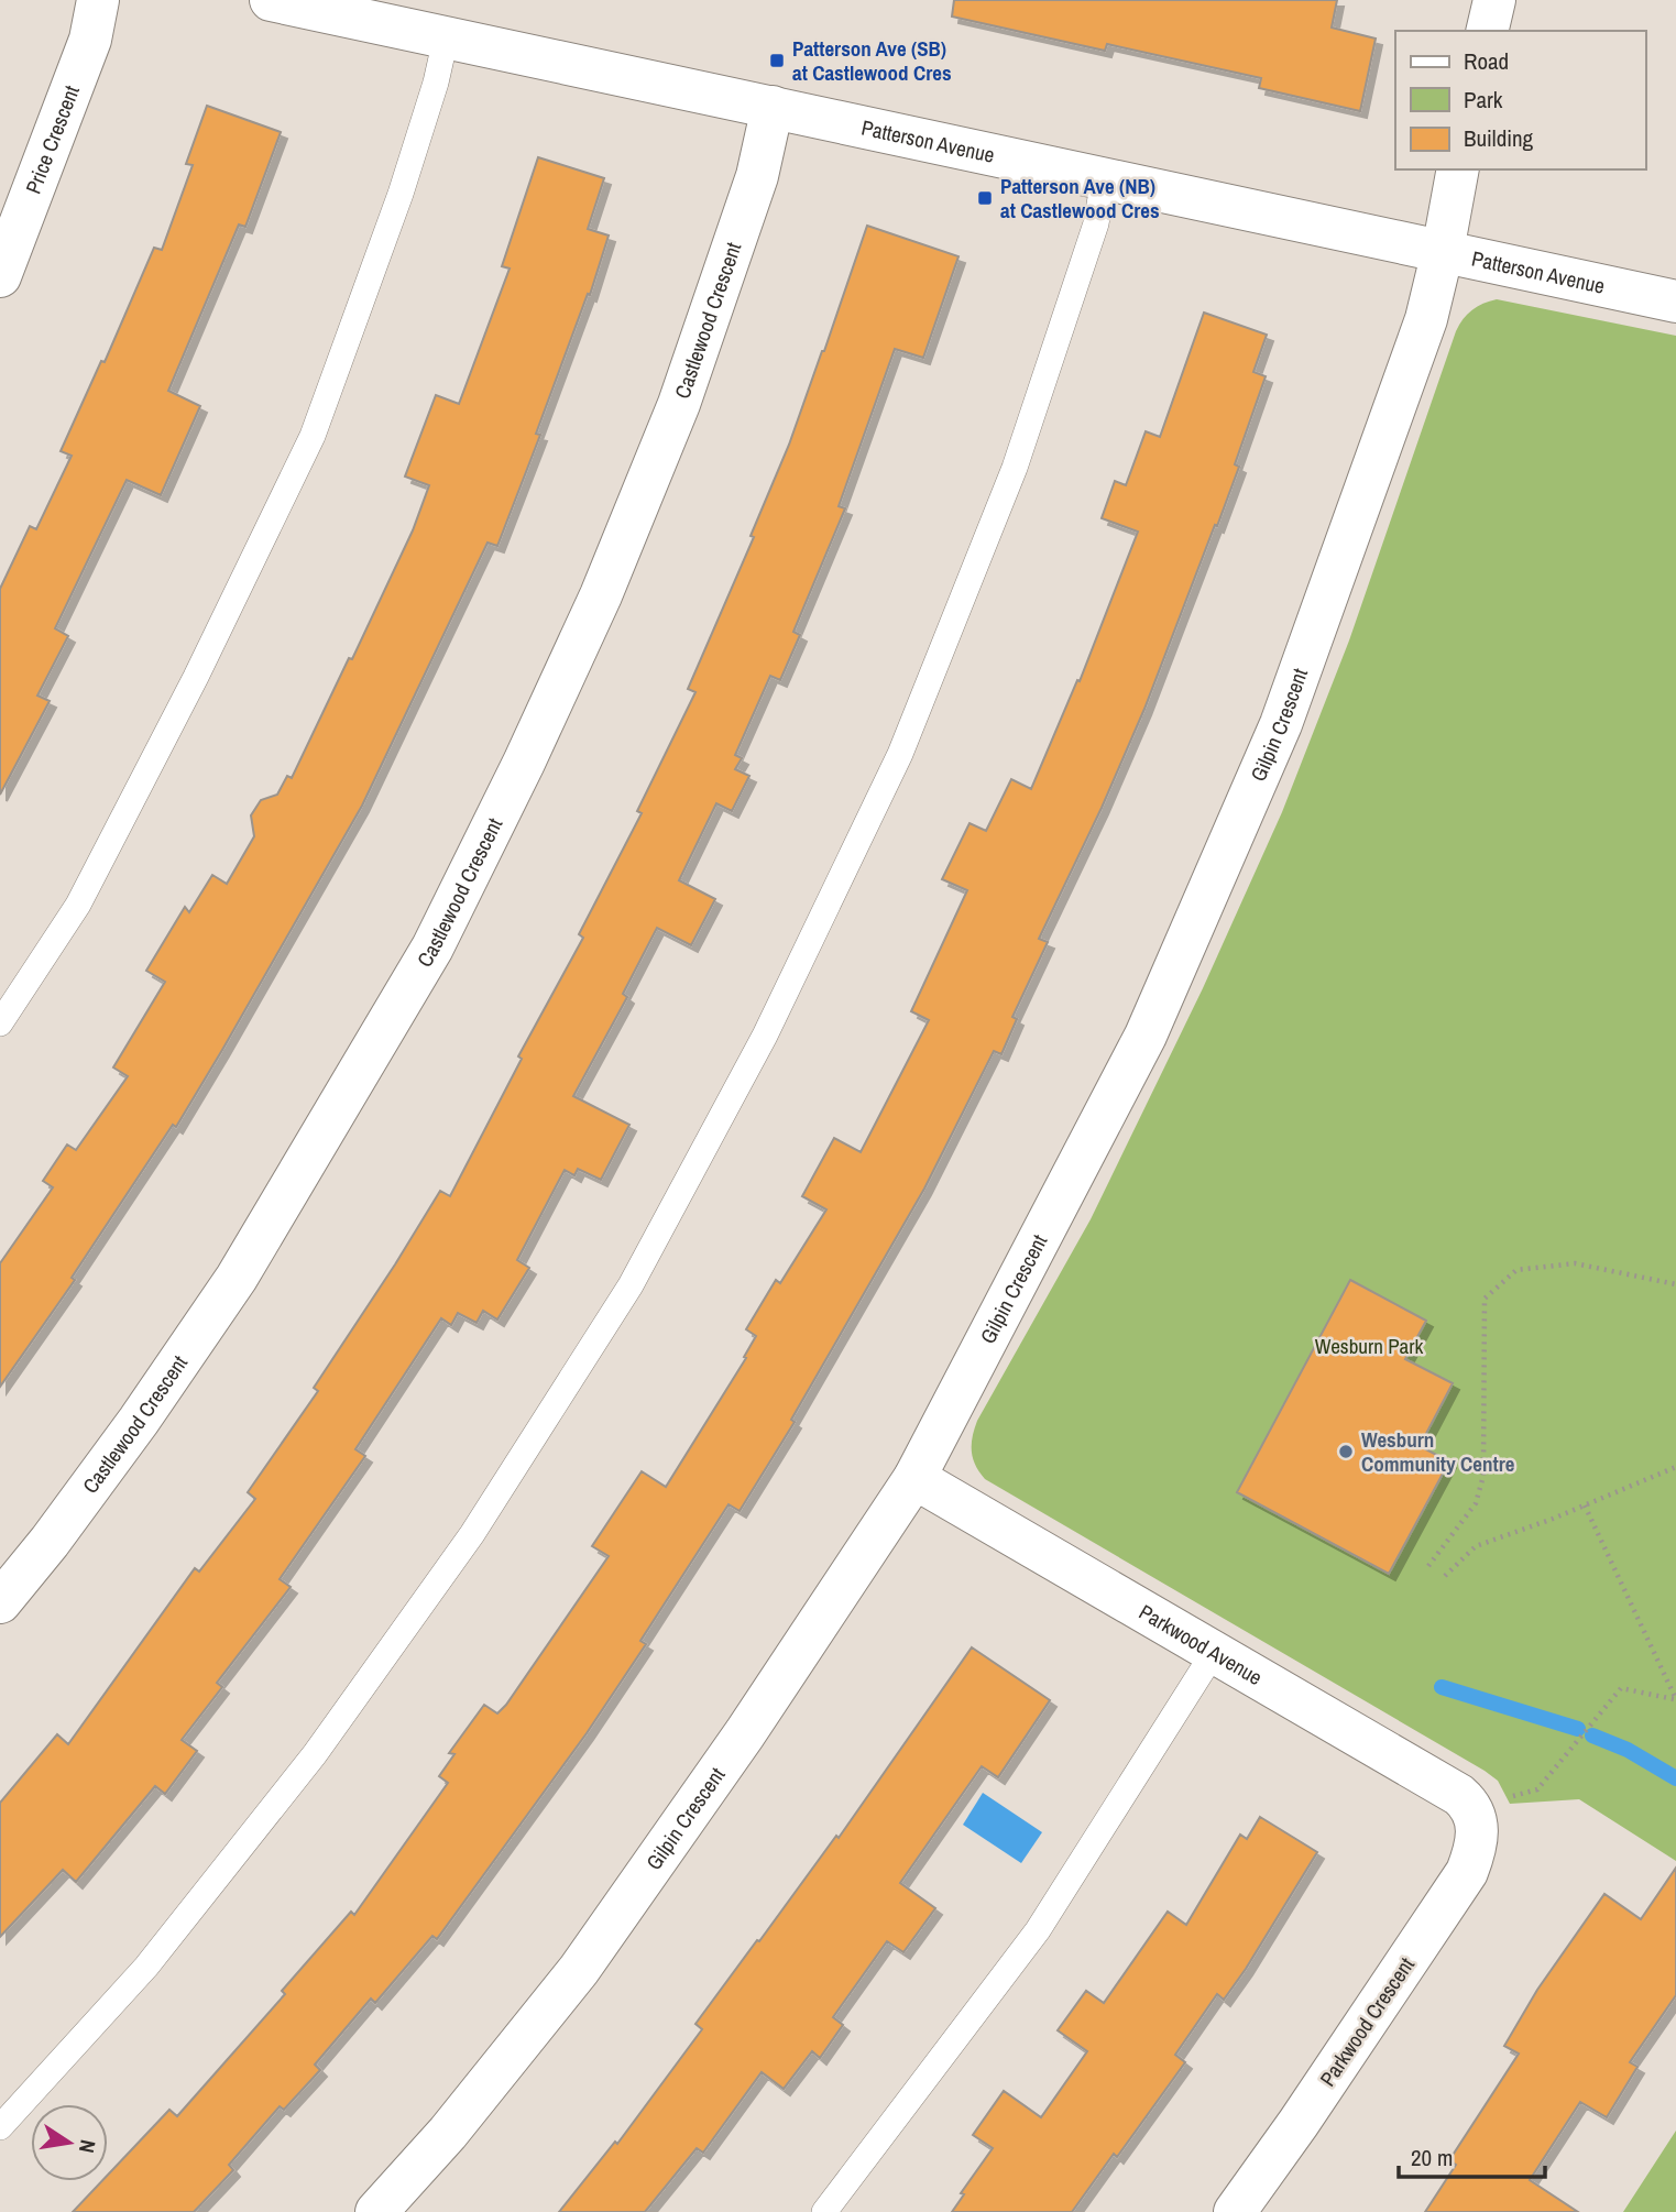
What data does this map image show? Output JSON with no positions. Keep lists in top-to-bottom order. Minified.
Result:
{"streets":{"street":["Price Crescent","Patterson Avenue","Castlewood Crescent","Gilpin Crescent","Parkwood Avenue","Parkwood Crescent"]},"crossings":[["Patterson Avenue","Castlewood Crescent"],["Patterson Avenue","Gilpin Crescent"],["Gilpin Crescent","Parkwood Avenue"],["Parkwood Avenue","Parkwood Crescent"]],"parks":["Wesburn Park"],"places":{"transit":["Patterson Ave (SB) at Castlewood Cres","Patterson Ave (NB) at Castlewood Cres"],"other":["Wesburn Community Centre"]},"legend":["Road","Park","Building"],"scale_bar":"20 m","north":"right"}
